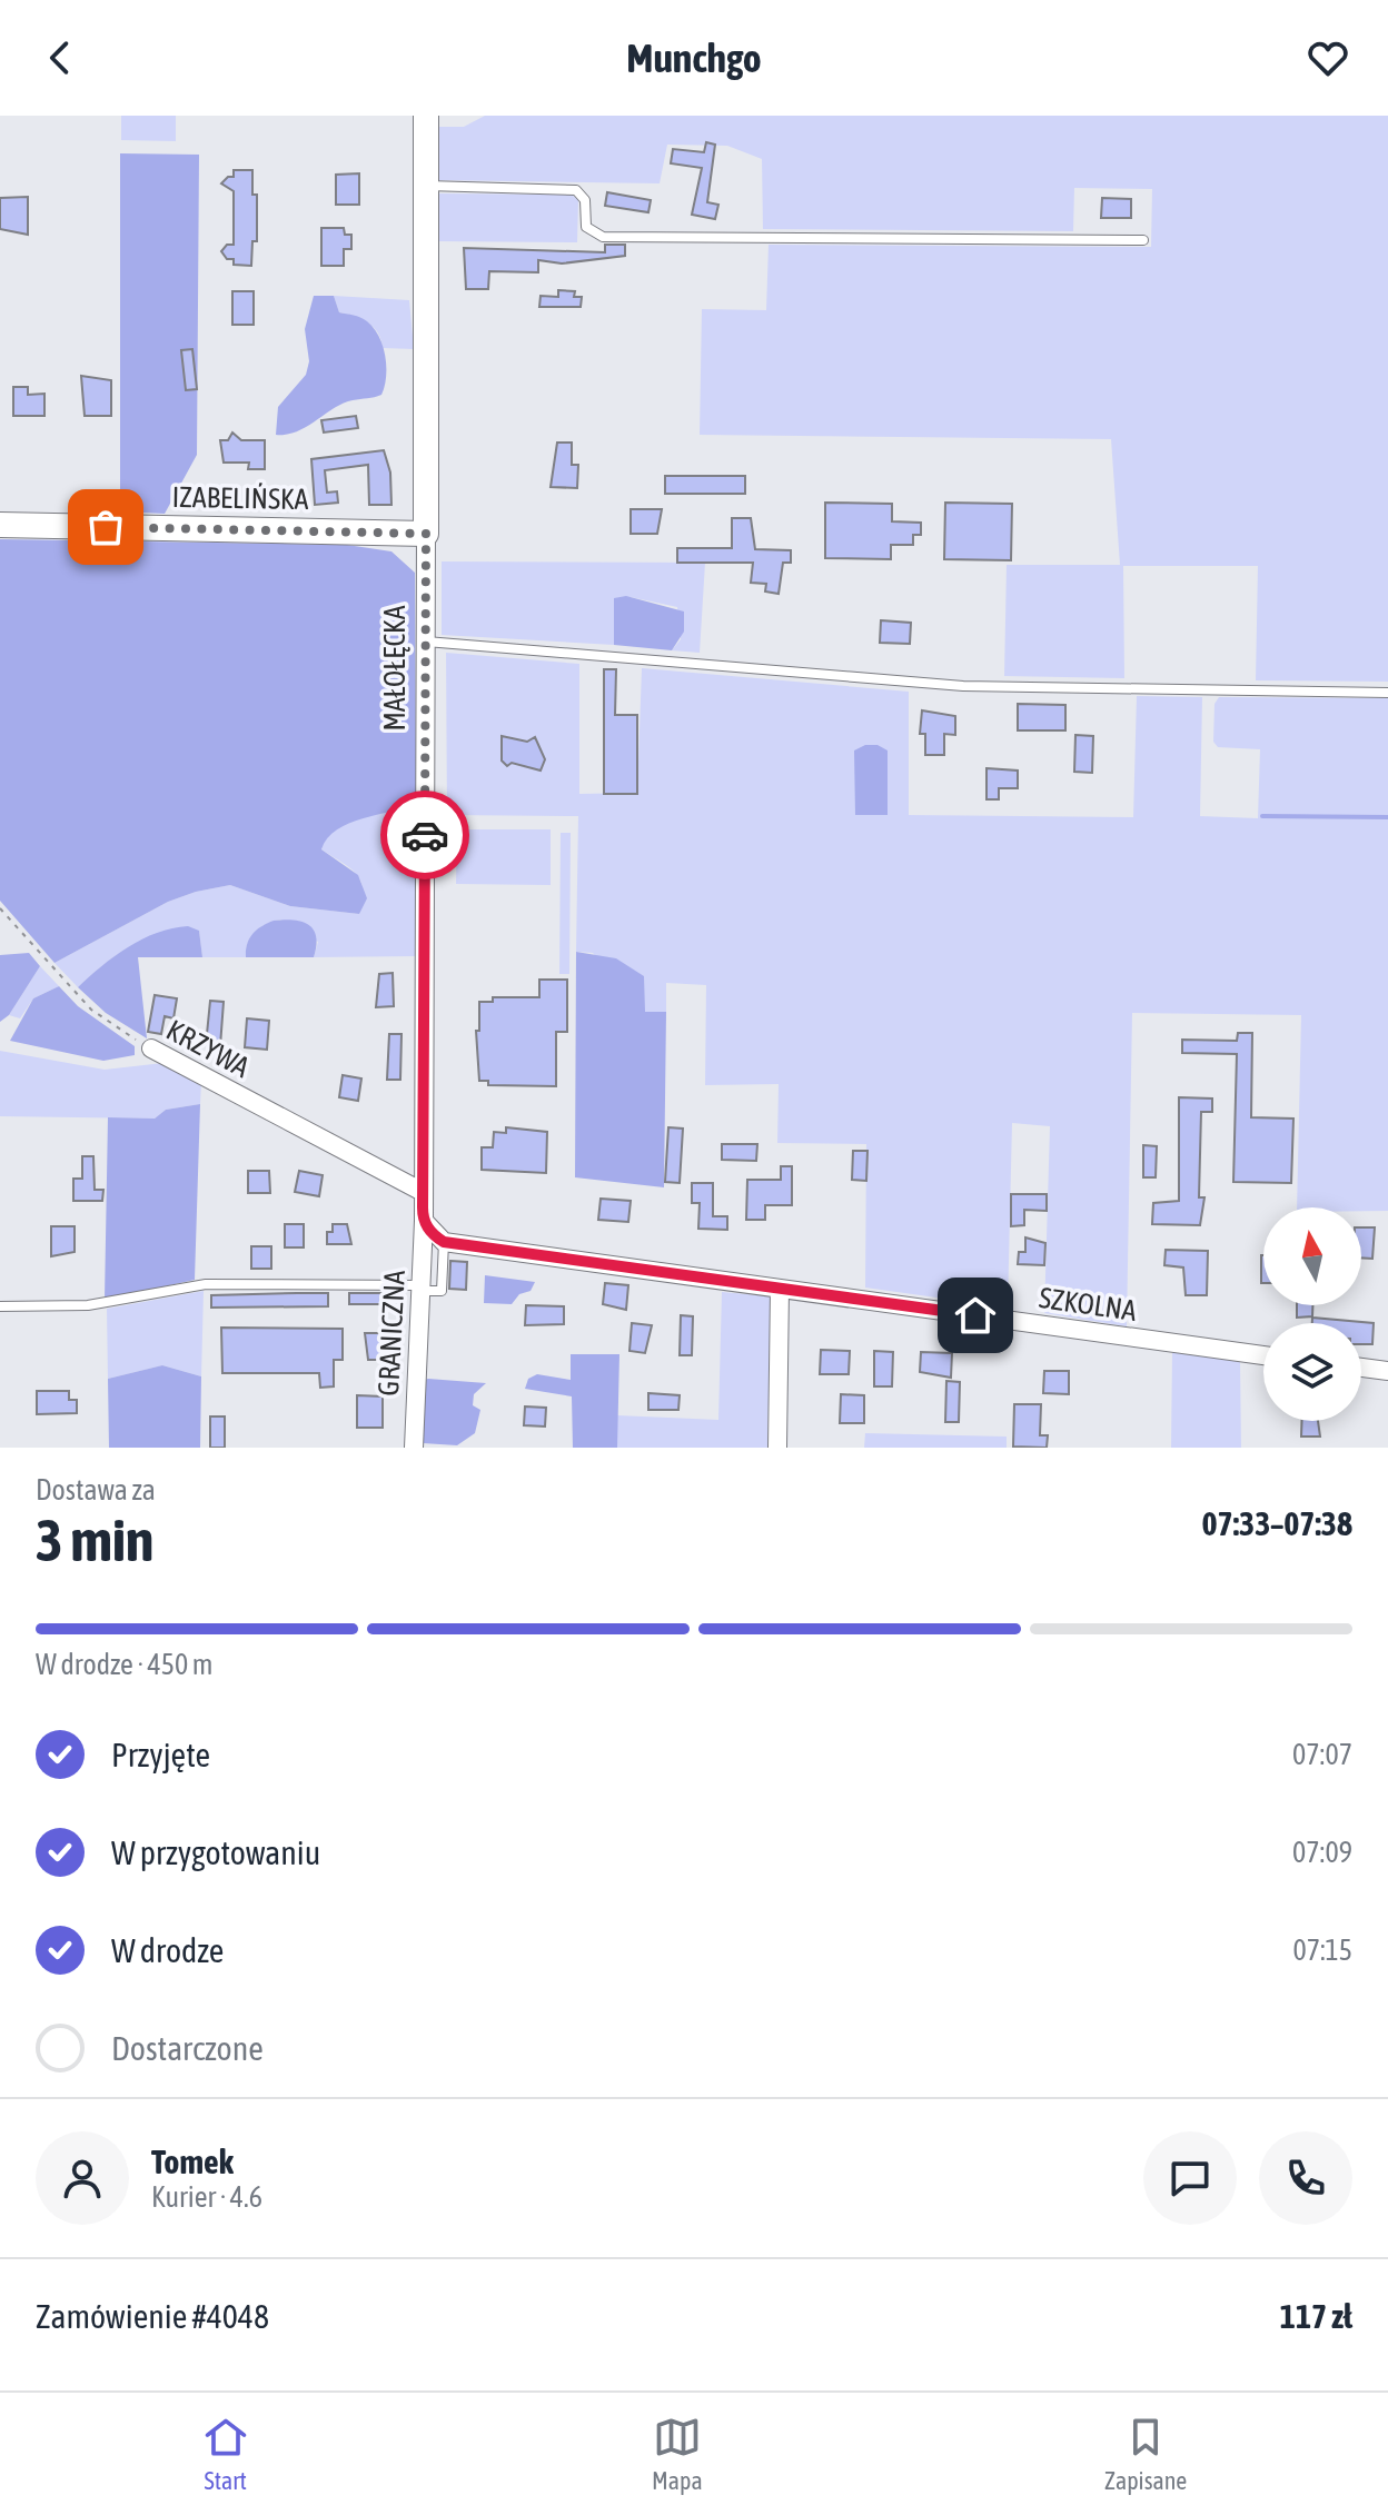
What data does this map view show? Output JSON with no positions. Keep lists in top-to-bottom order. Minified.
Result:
{"streets":{"street":["IZABELIŃSKA","MAŁOŁĘCKA","KRZYWA","SZKOLNA","GRANICZNA"]},"crossings":[["IZABELIŃSKA","MAŁOŁĘCKA"],["MAŁOŁĘCKA","KRZYWA"],["MAŁOŁĘCKA","GRANICZNA"]],"north":"top","page":{"header":"Munchgo","heading":["3 min","Dostawa za","07:33–07:38"],"panel":["Tomek","Kurier · 4.6","Zamówienie #4048","117 zł"],"bar":"W drodze · 450 m","list":[["Przyjęte","07:07"],["W przygotowaniu","07:09"],["W drodze","07:15"],"Dostarczone"],"tabs":["Start","Mapa","Zapisane"]}}
